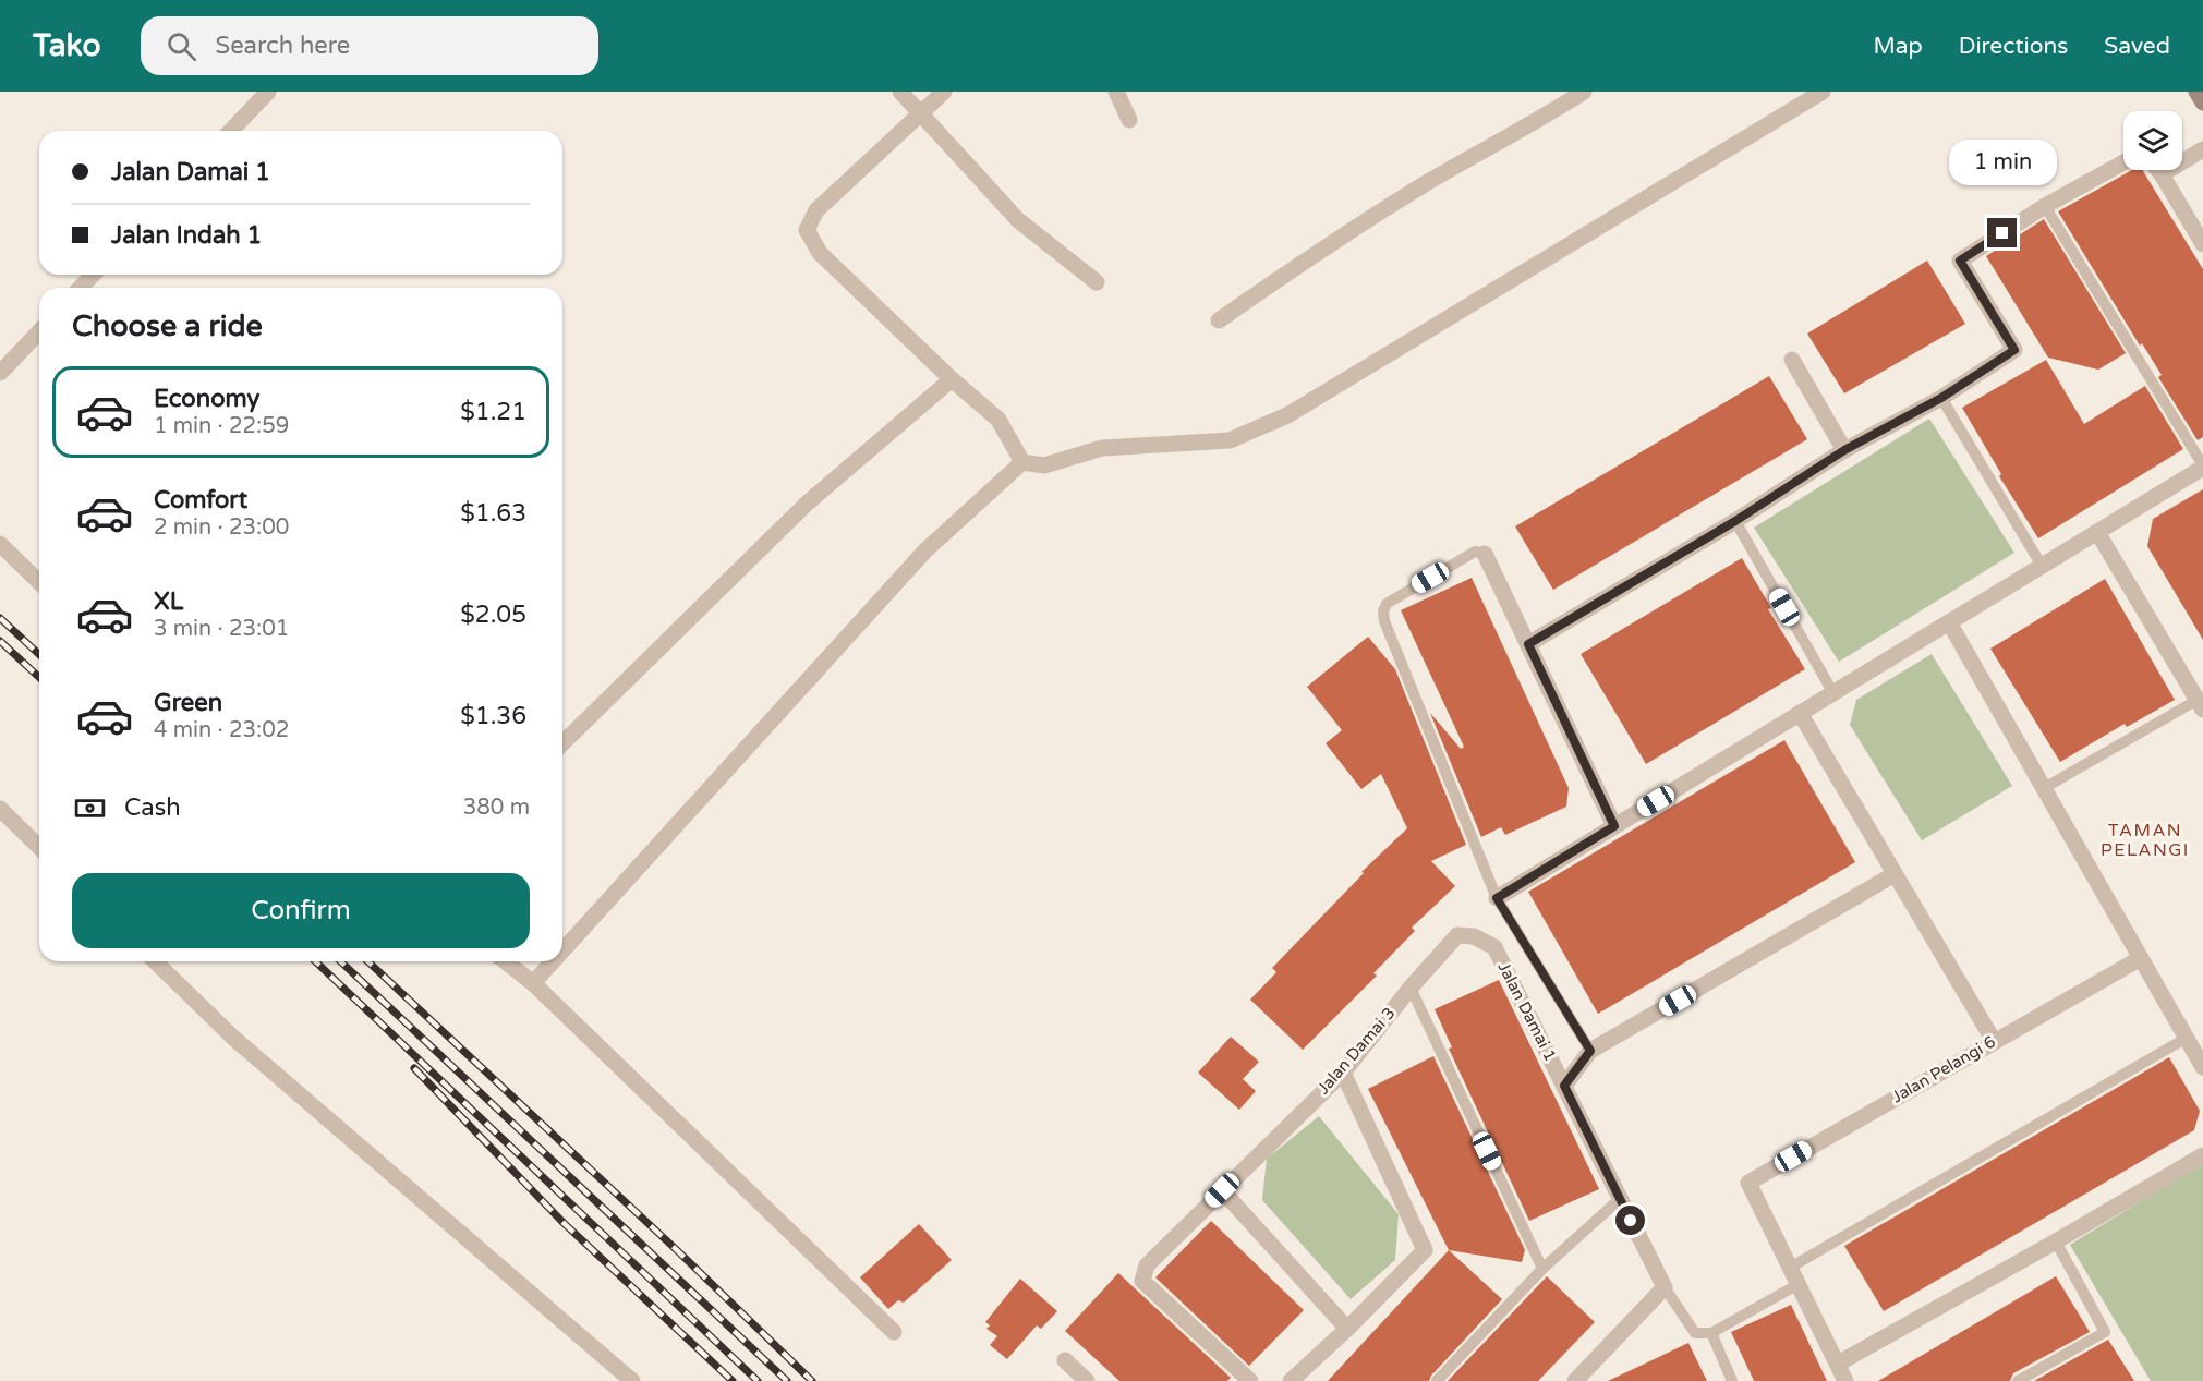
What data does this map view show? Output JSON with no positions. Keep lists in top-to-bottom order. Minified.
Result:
{"streets":{"street":["Jalan Damai 1","Jalan Damai 3","Jalan Pelangi 6"]},"crossings":[["Jalan Damai 1","Jalan Damai 3"]],"districts":["TAMAN PELANGI"],"page":{"header":"Tako","search":"Search here","nav":["Map","Directions","Saved"],"banner":["Jalan Damai 1","Jalan Indah 1"],"bubble":"1 min","heading":"Choose a ride","list":[{"name":"Economy","note":"1 min · 22:59","value":"$1.21"},{"name":"Comfort","note":"2 min · 23:00","value":"$1.63"},{"name":"XL","note":"3 min · 23:01","value":"$2.05"},{"name":"Green","note":"4 min · 23:02","value":"$1.36"}],"pay":["Cash","380 m"],"buttons":"Confirm"}}
